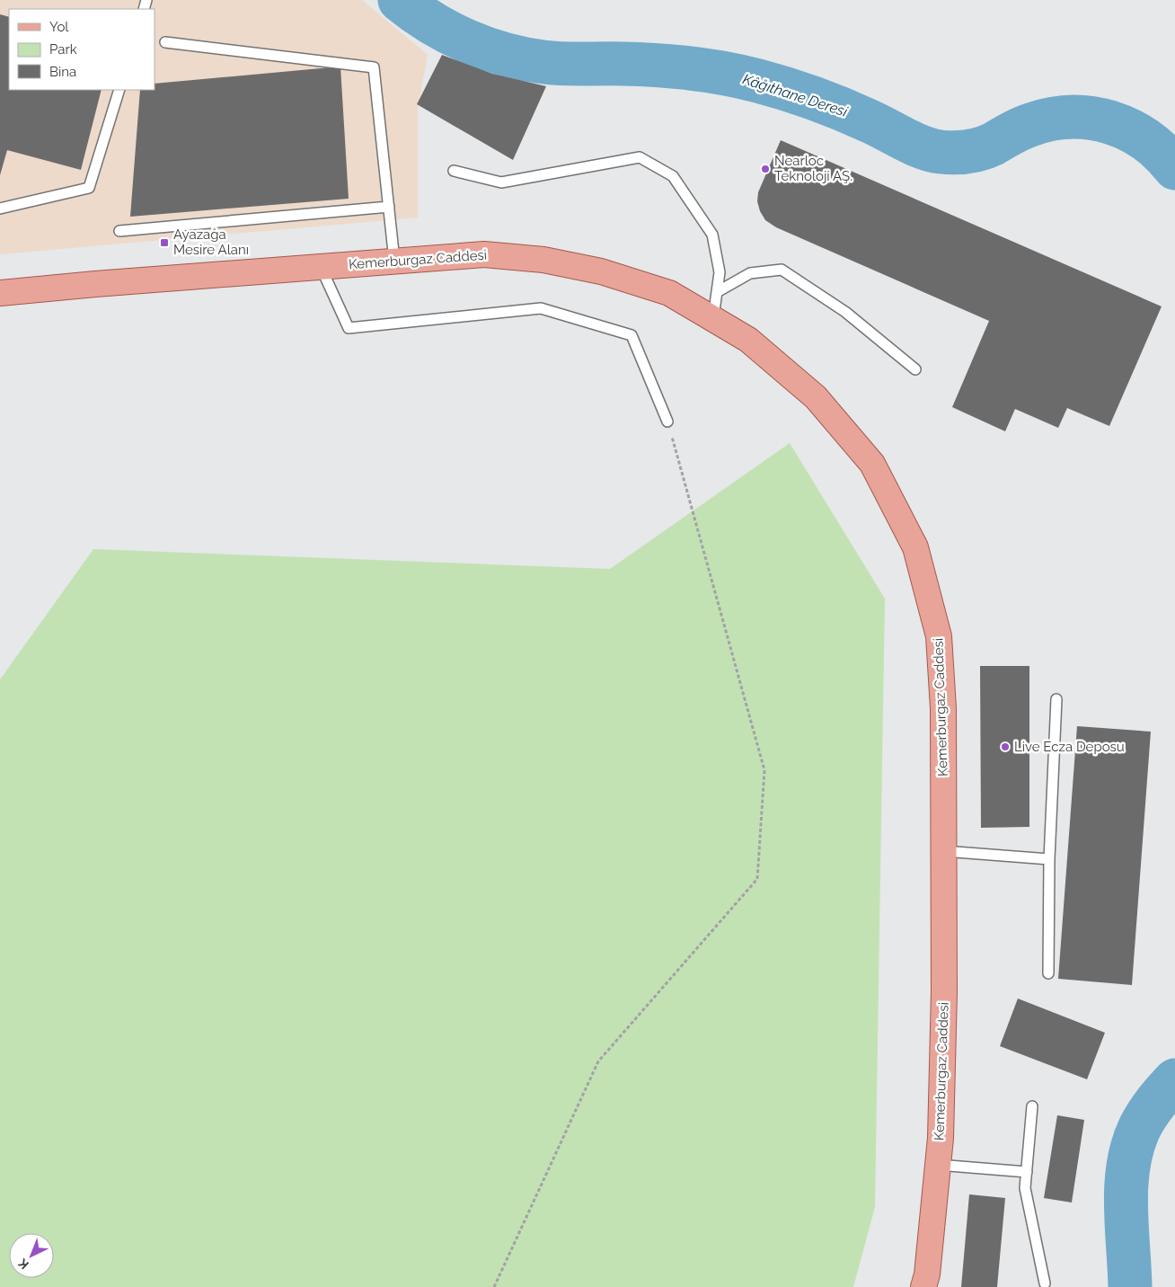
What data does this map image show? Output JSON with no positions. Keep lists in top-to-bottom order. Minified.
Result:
{"streets":{"main road":["Kemerburgaz Caddesi"]},"water":["Kâğıthane Deresi"],"places":{"other":["Nearloc Teknoloji AŞ.","Live Ecza Deposu"],"transit":["Ayazağa Mesire Alanı"]},"legend":["Yol","Park","Bina"],"north":"bottom left"}
